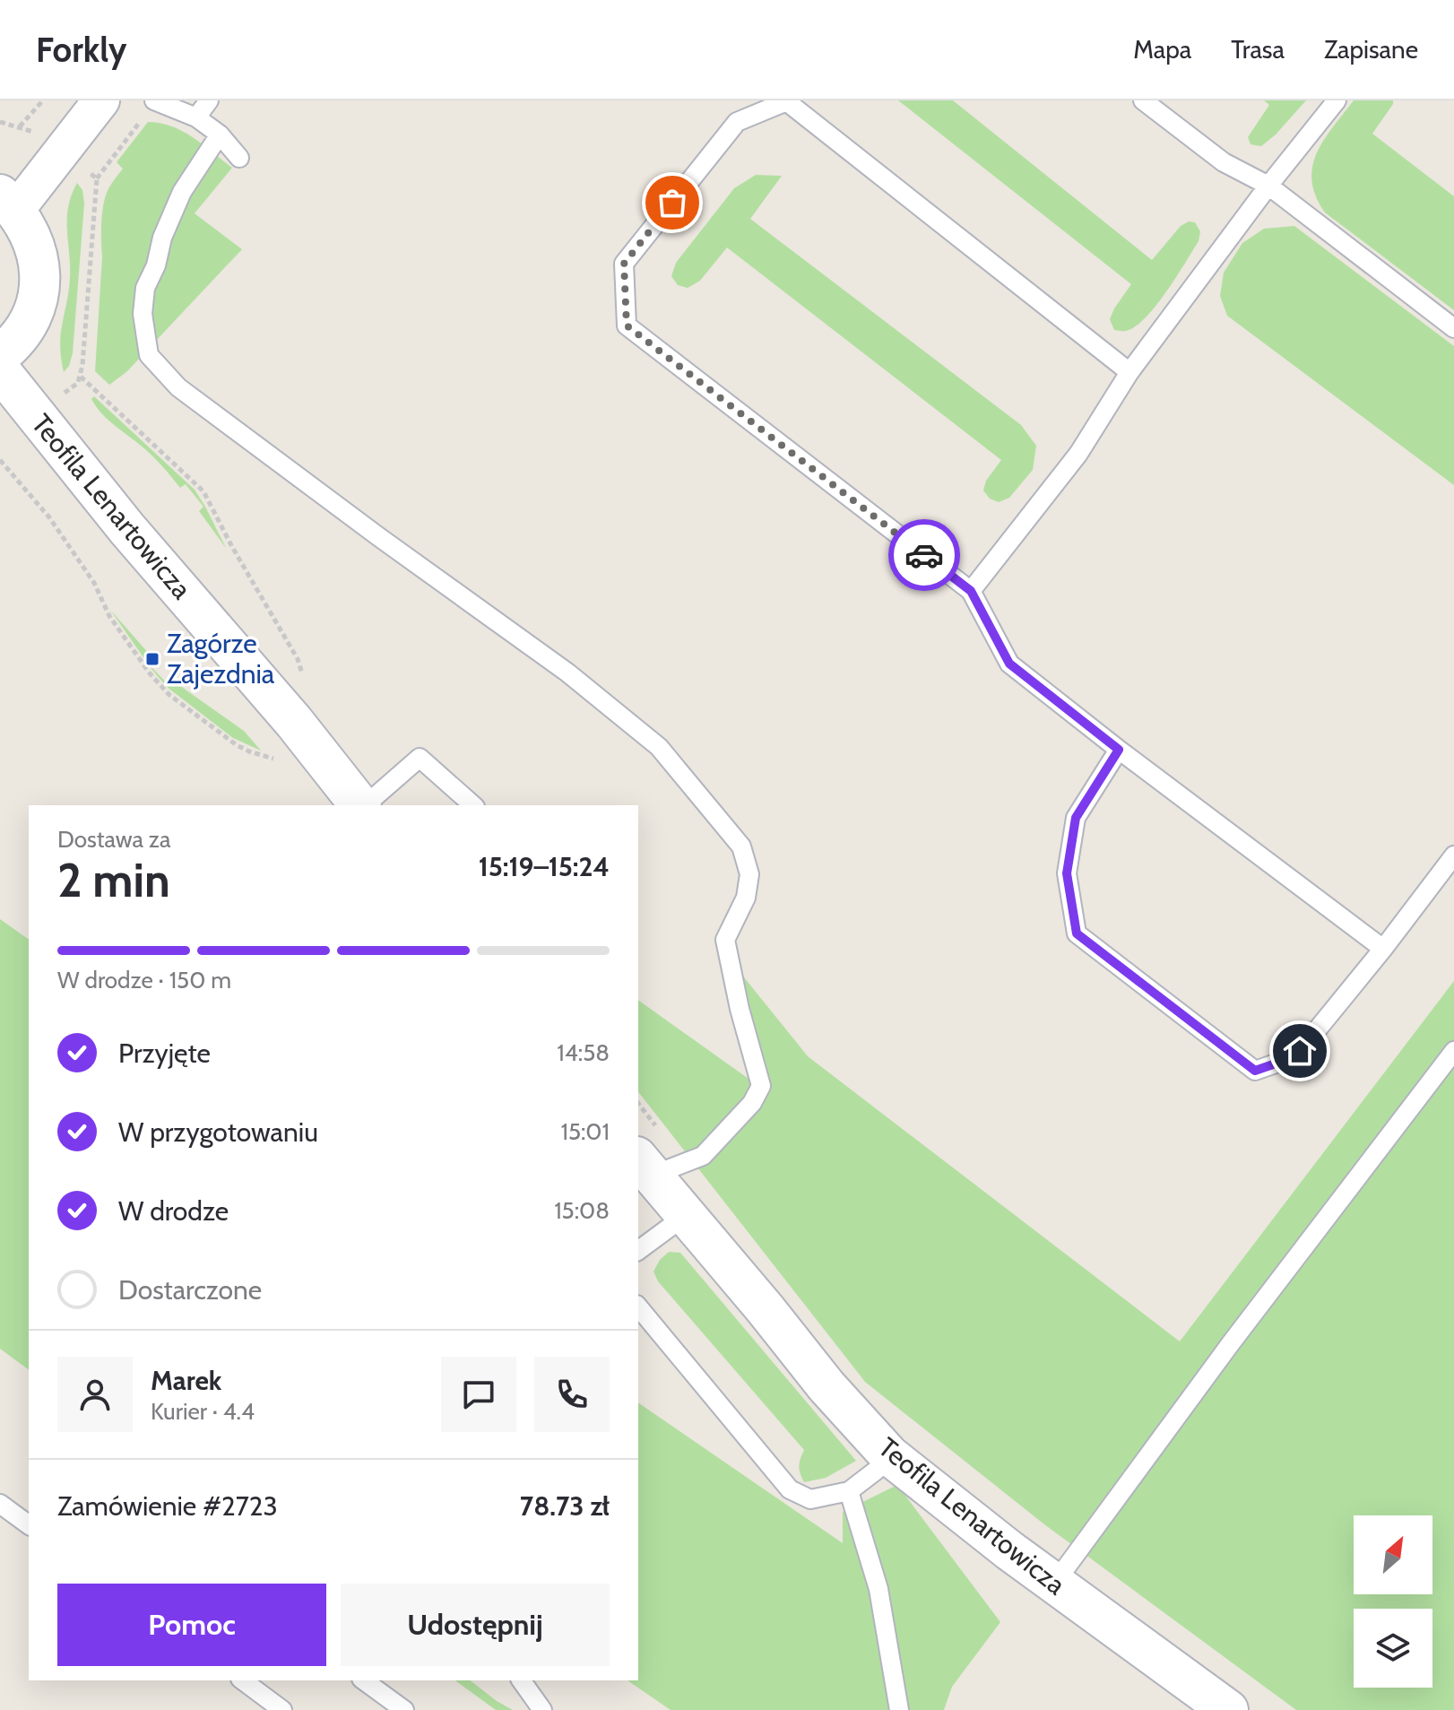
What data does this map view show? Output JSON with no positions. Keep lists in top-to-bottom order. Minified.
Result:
{"streets":{"street":["Teofila Lenartowicza"]},"places":{"transit":["Zagórze Zajezdnia"]},"north":"top right","page":{"header":"Forkly","nav":["Mapa","Trasa","Zapisane"],"heading":["2 min","Dostawa za","15:19–15:24"],"panel":["Marek","Kurier · 4.4","Zamówienie #2723","78.73 zł"],"bar":"W drodze · 150 m","list":[["Przyjęte","14:58"],["W przygotowaniu","15:01"],["W drodze","15:08"],"Dostarczone"],"buttons":["Pomoc","Udostępnij"]}}
